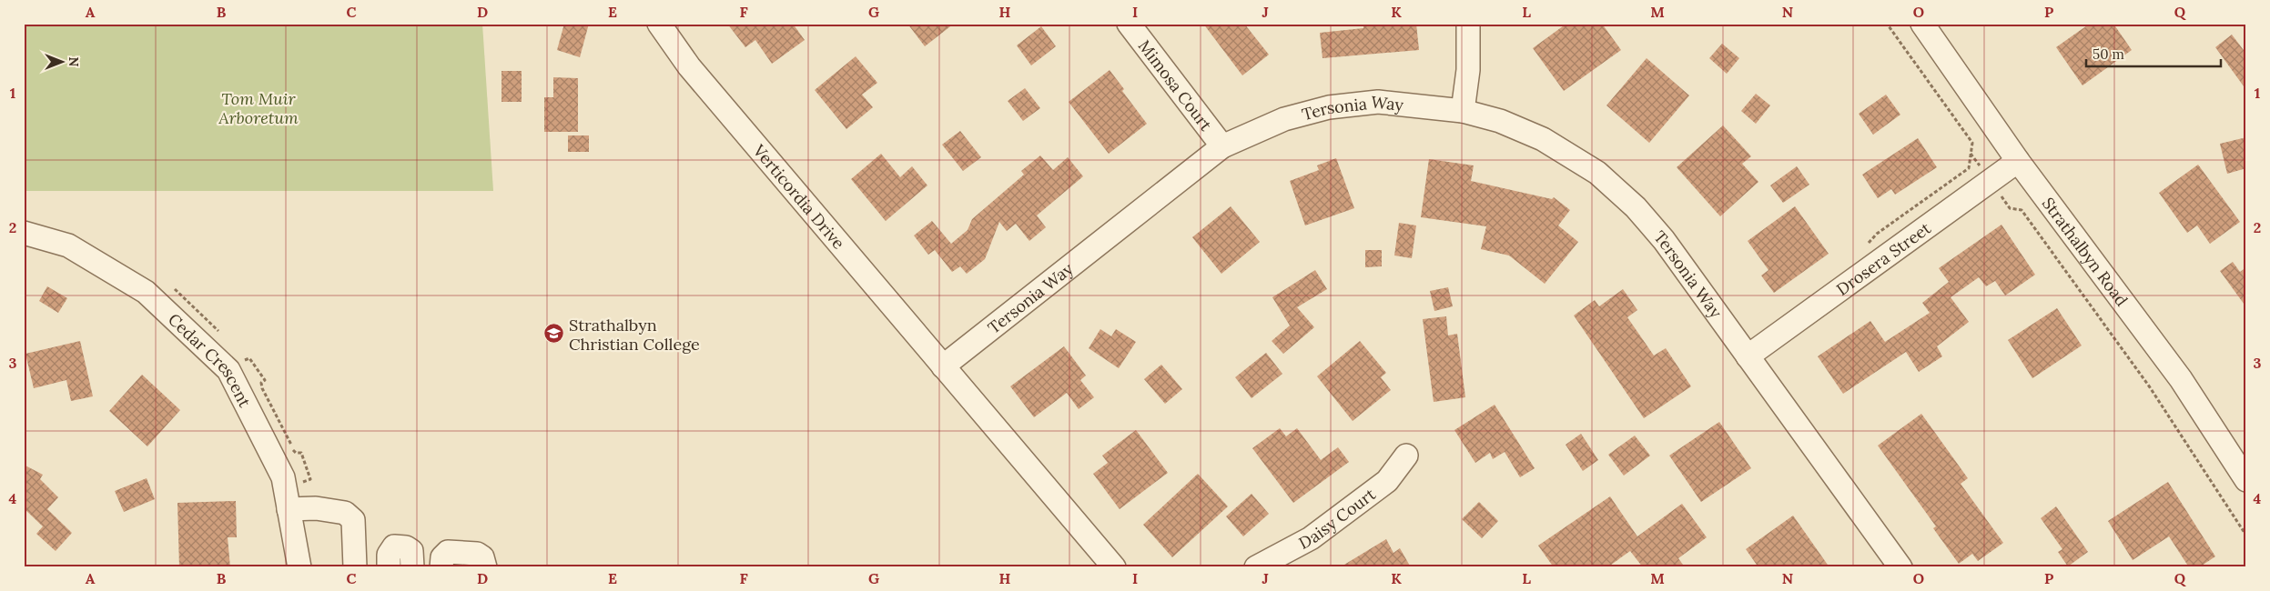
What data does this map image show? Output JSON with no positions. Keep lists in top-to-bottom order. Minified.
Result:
{"streets":{"street":["Mimosa Court","Tersonia Way","Verticordia Drive","Strathalbyn Road","Drosera Street","Cedar Crescent","Daisy Court"]},"crossings":[["Mimosa Court","Tersonia Way"],["Tersonia Way","Verticordia Drive"],["Tersonia Way","Drosera Street"],["Strathalbyn Road","Drosera Street"]],"parks":["Tom Muir Arboretum"],"places":{"school or university":["Strathalbyn Christian College"]},"scale_bar":"50 m","north":"right","grid":{"columns":["A","B","C","D","E","F","G","H","I","J","K","L","M","N","O","P","Q"],"rows":["1","2","3","4"]}}
